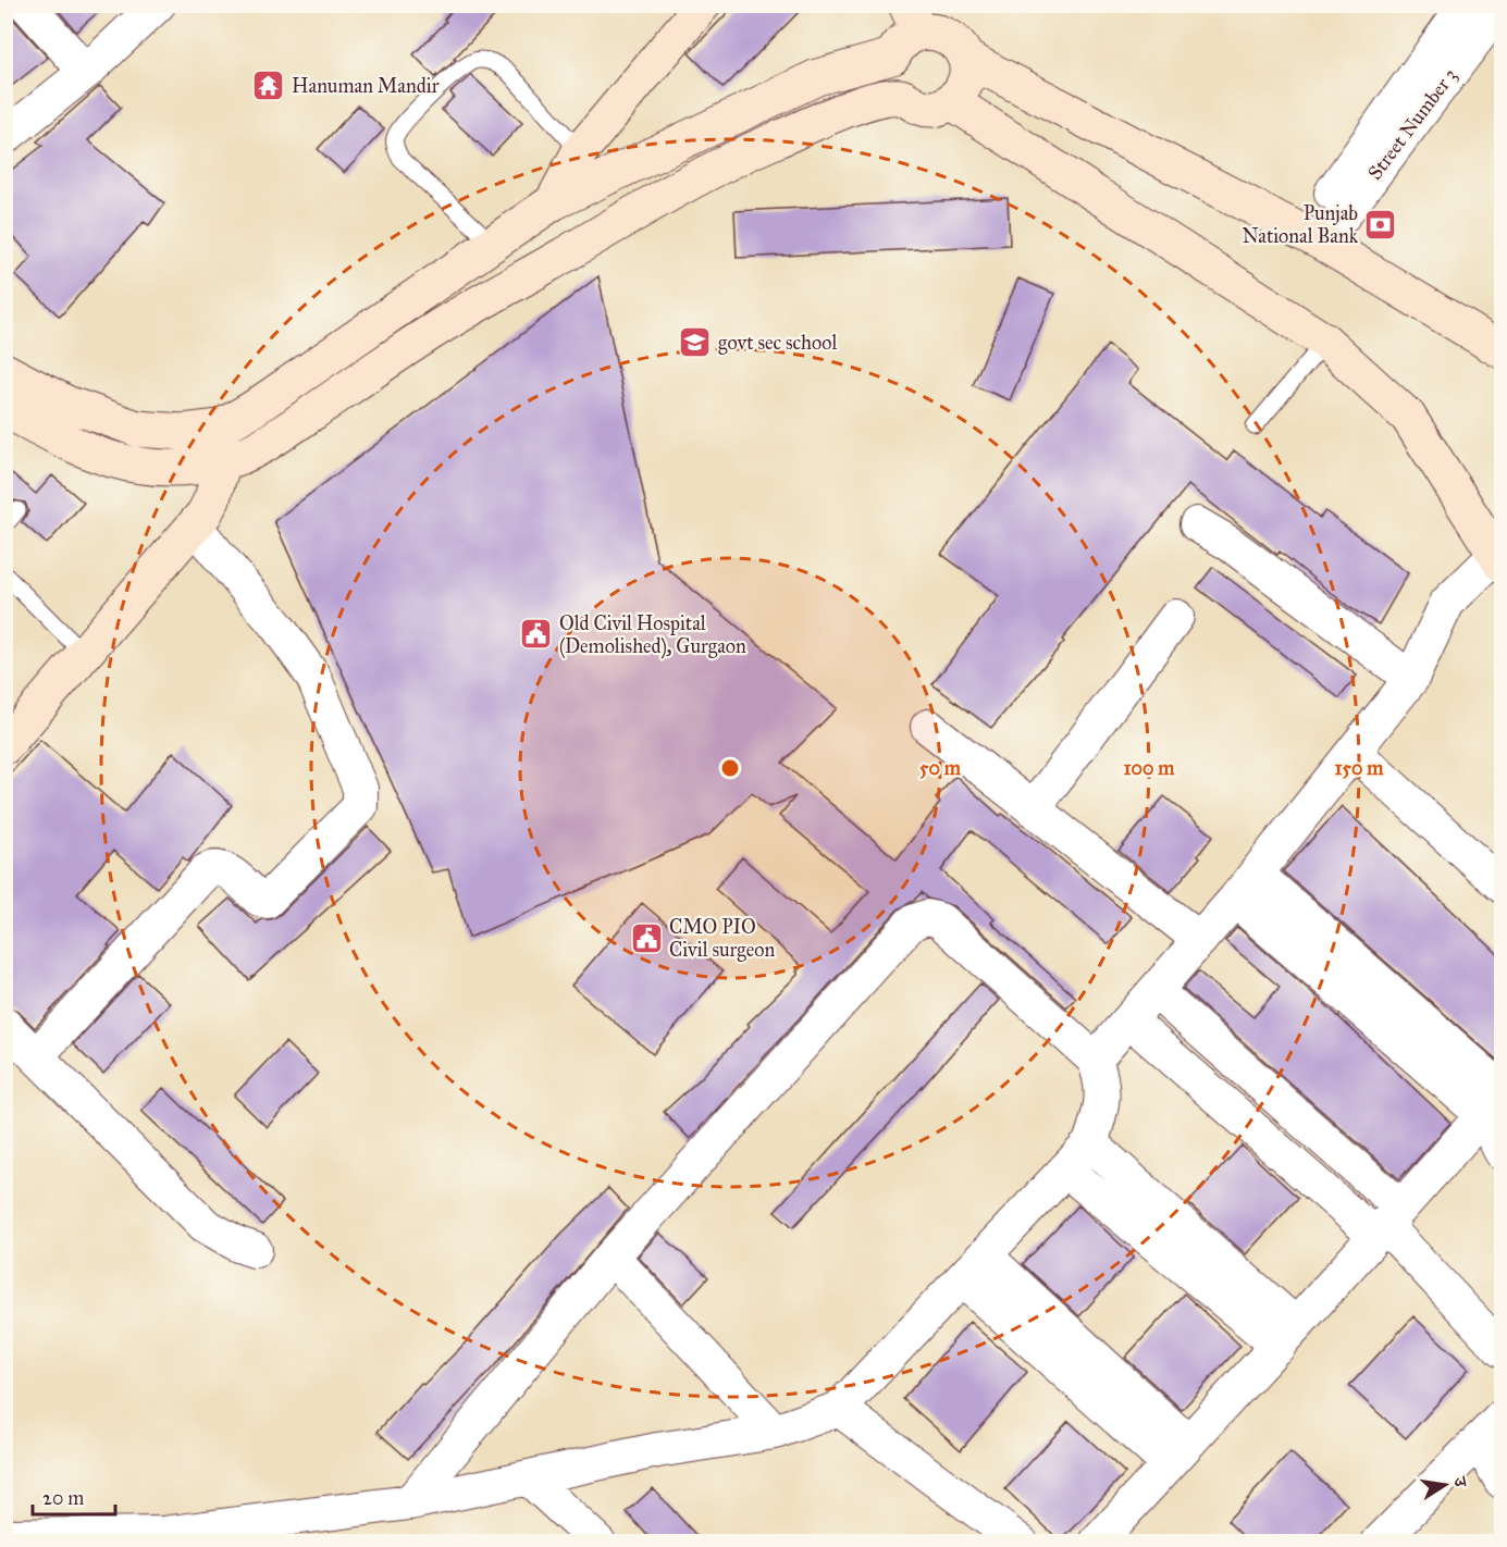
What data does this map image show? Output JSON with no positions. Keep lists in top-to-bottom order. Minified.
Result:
{"streets":{"street":["Street Number 3"]},"places":{"temple":["Hanuman Mandir"],"bank":["Punjab National Bank"],"school or university":["govt sec school"],"public building":["Old Civil Hospital (Demolished), Gurgaon","CMO PIO Civil surgeon"]},"scale_bar":"20 m","north":"right","rings":["50 m","100 m","150 m"]}
